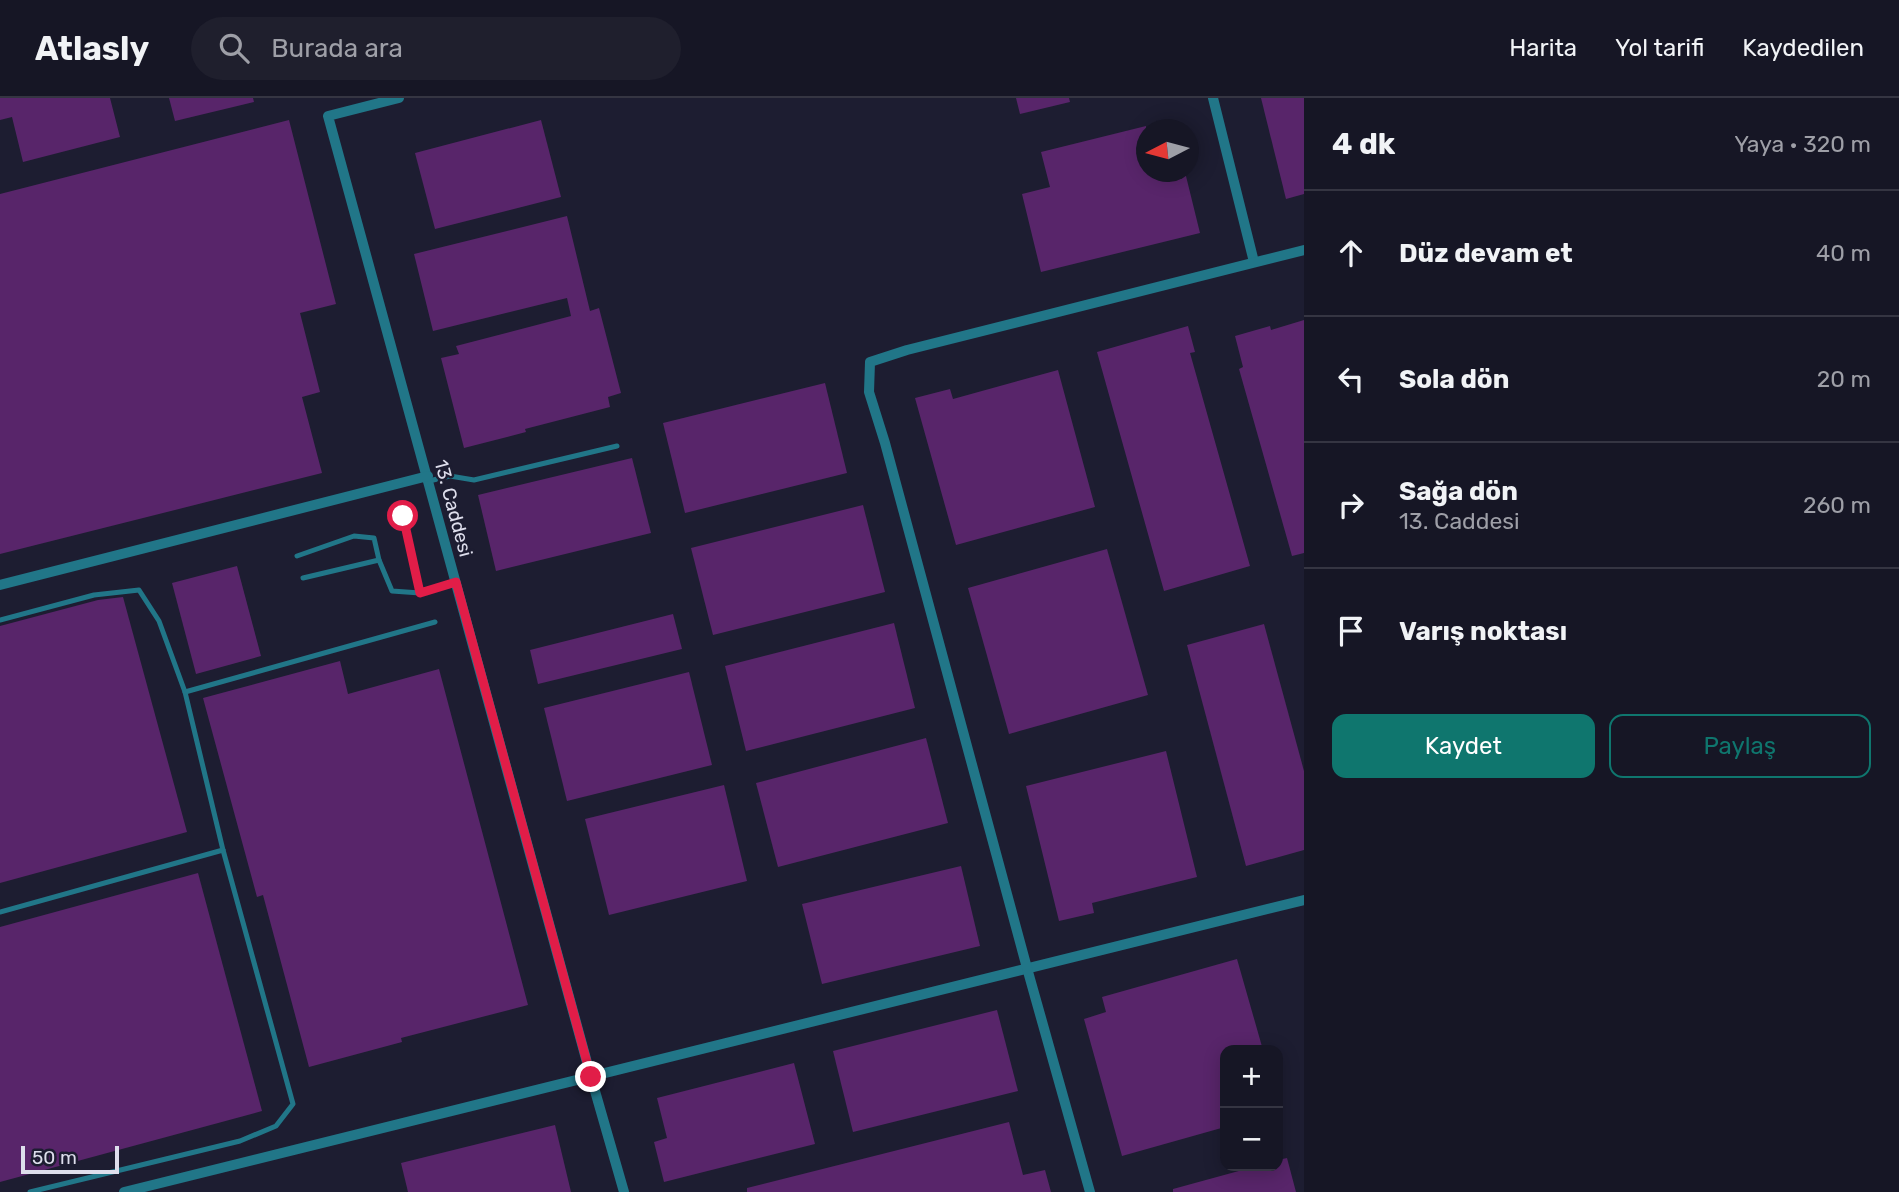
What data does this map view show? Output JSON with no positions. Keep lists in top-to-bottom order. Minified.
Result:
{"streets":{"street":["13. Caddesi"]},"scale_bar":"50 m","north":"left","page":{"header":"Atlasly","search":"Burada ara","nav":["Harita","Yol tarifi","Kaydedilen"],"heading":["4 dk","Yaya · 320 m"],"list":[["Düz devam et","40 m"],["Sola dön","20 m"],["Sağa dön","13. Caddesi","260 m"],"Varış noktası"],"buttons":["Kaydet","Paylaş"],"map_buttons":["+","−"],"scale":"50 m"}}
